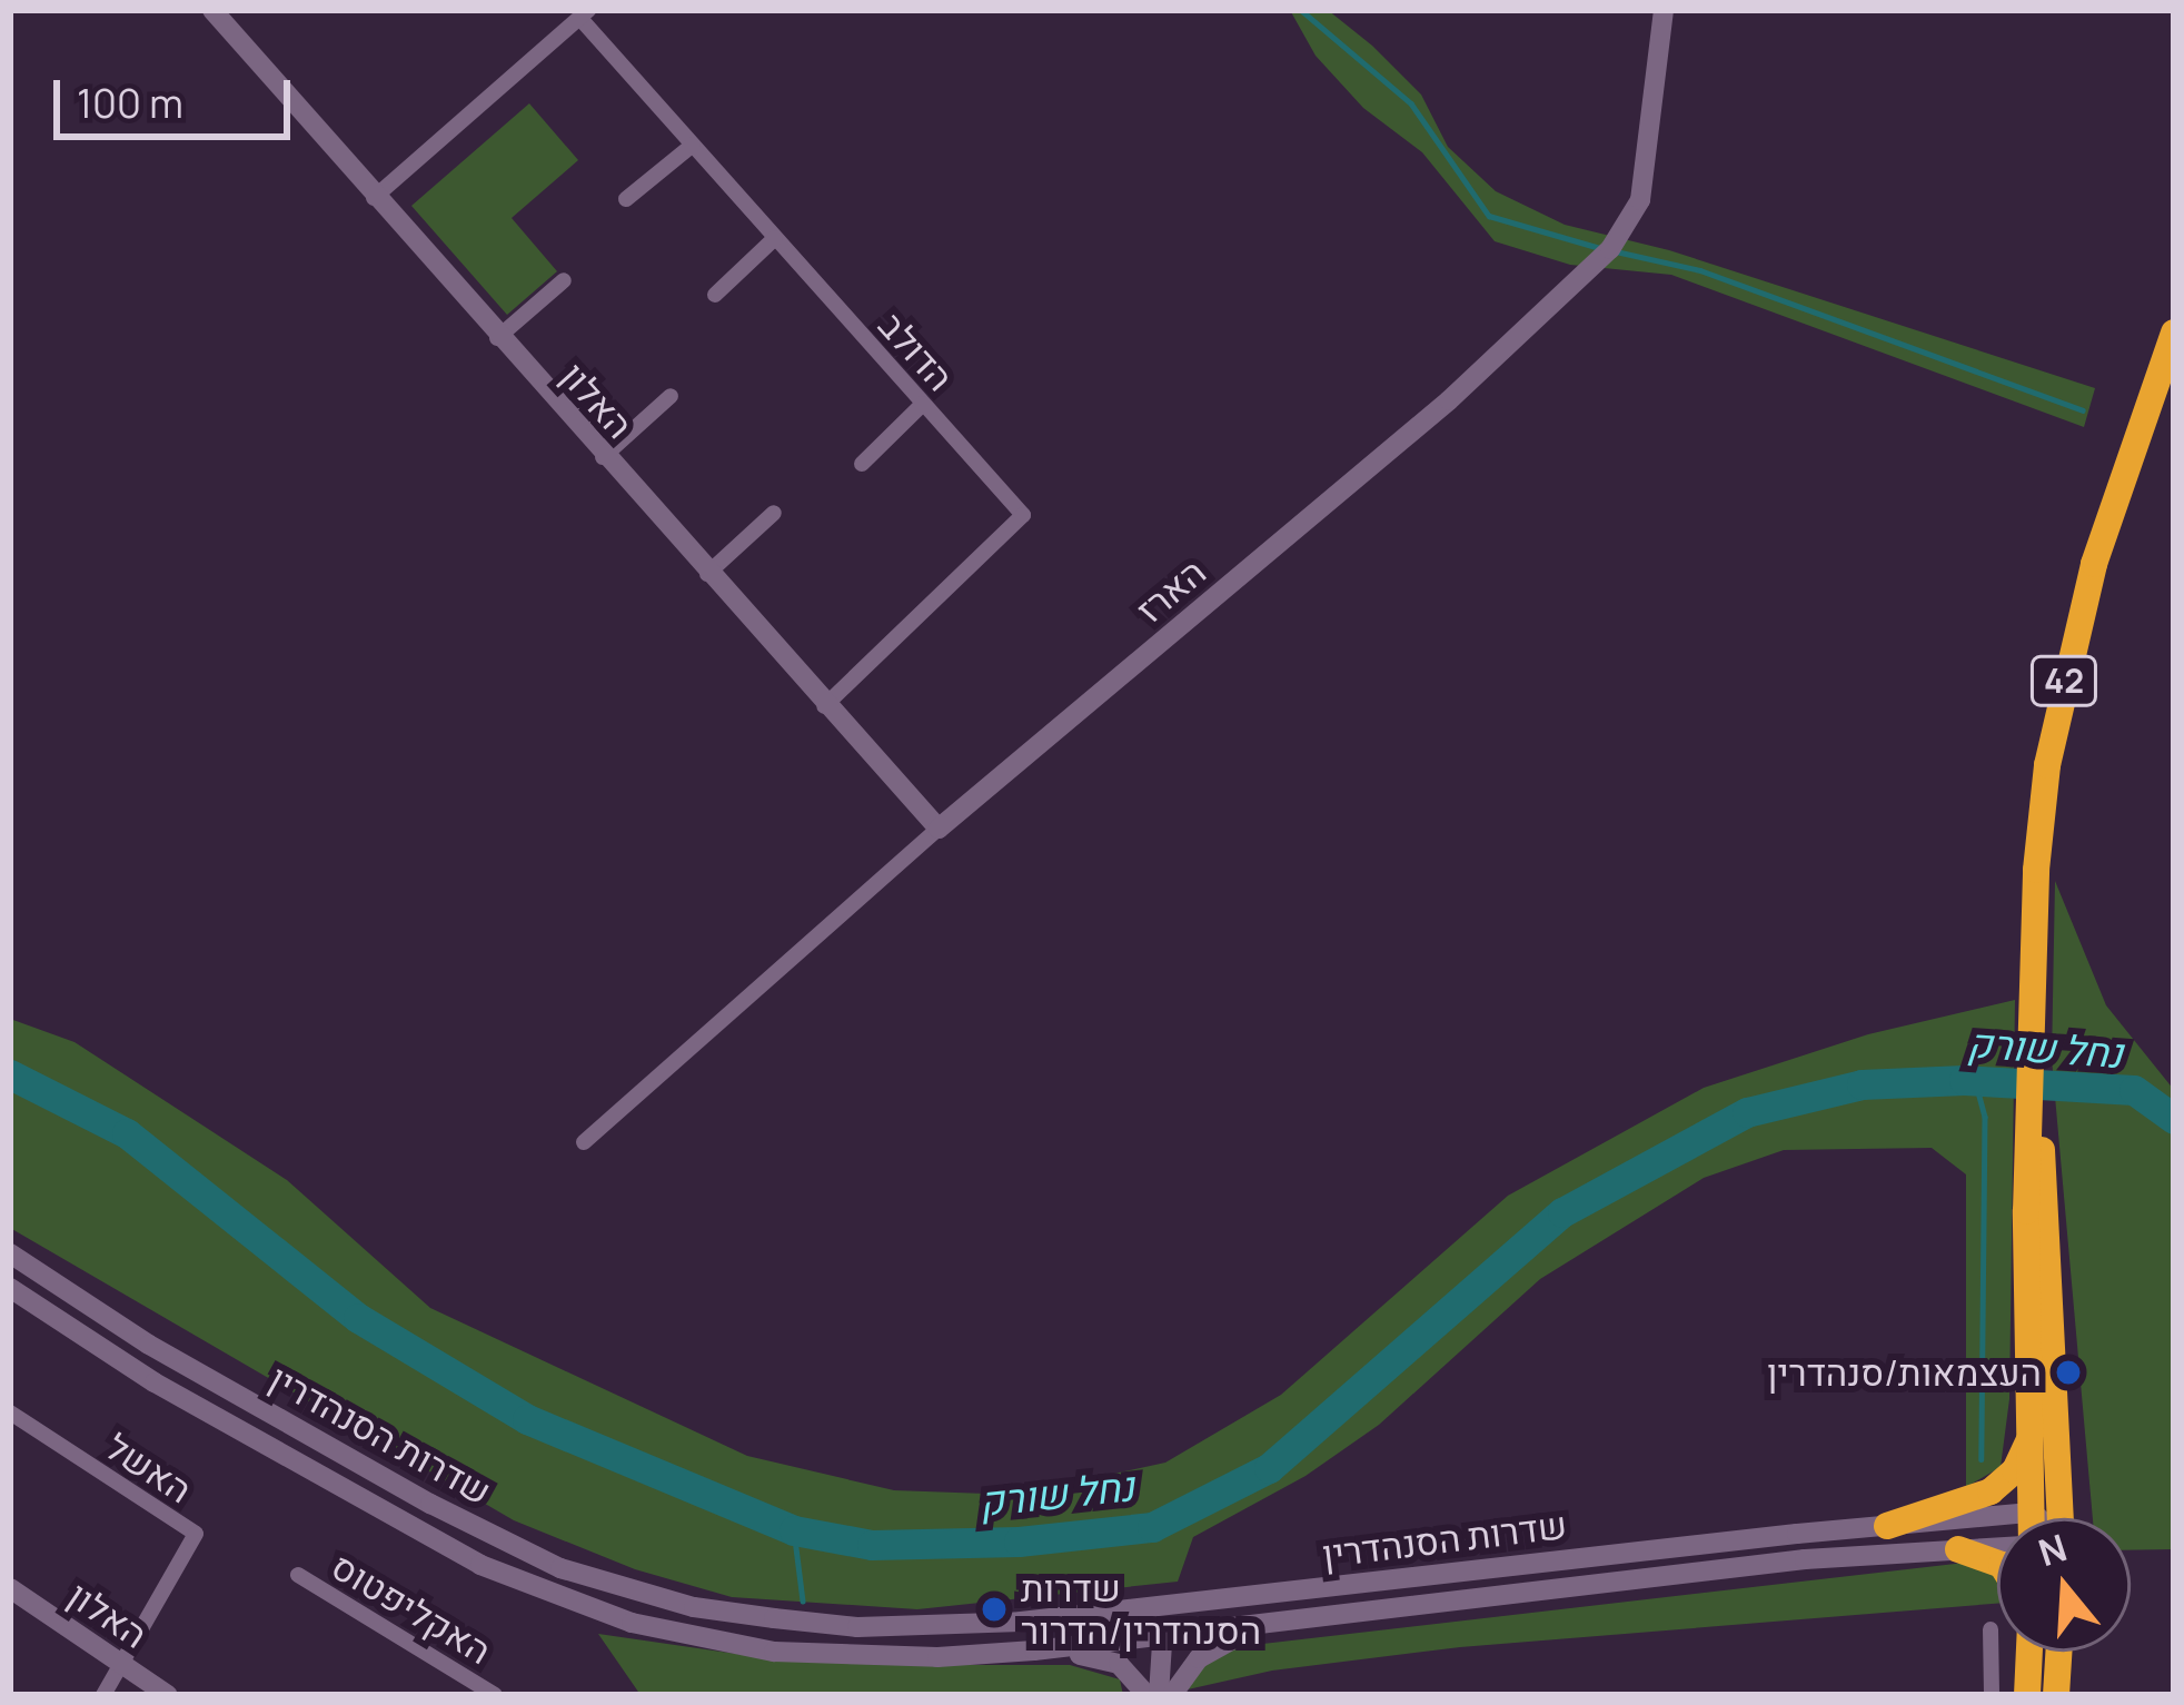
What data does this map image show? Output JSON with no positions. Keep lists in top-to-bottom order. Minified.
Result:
{"streets":{"highway":["42"],"main road":["האלון","הארז","שדרות הסנהדרין"],"street":["הדולב","האשל","האקליפטוס"]},"crossings":[["הדולב","האלון"],["האלון","הארז"],["האלון","האשל"],["42","שדרות הסנהדרין"]],"water":["נחל שורק"],"places":["העצמאות/סנהדרין","שדרות הסנהדרין/הדרור"],"scale_bar":"100 m","north":"top"}
